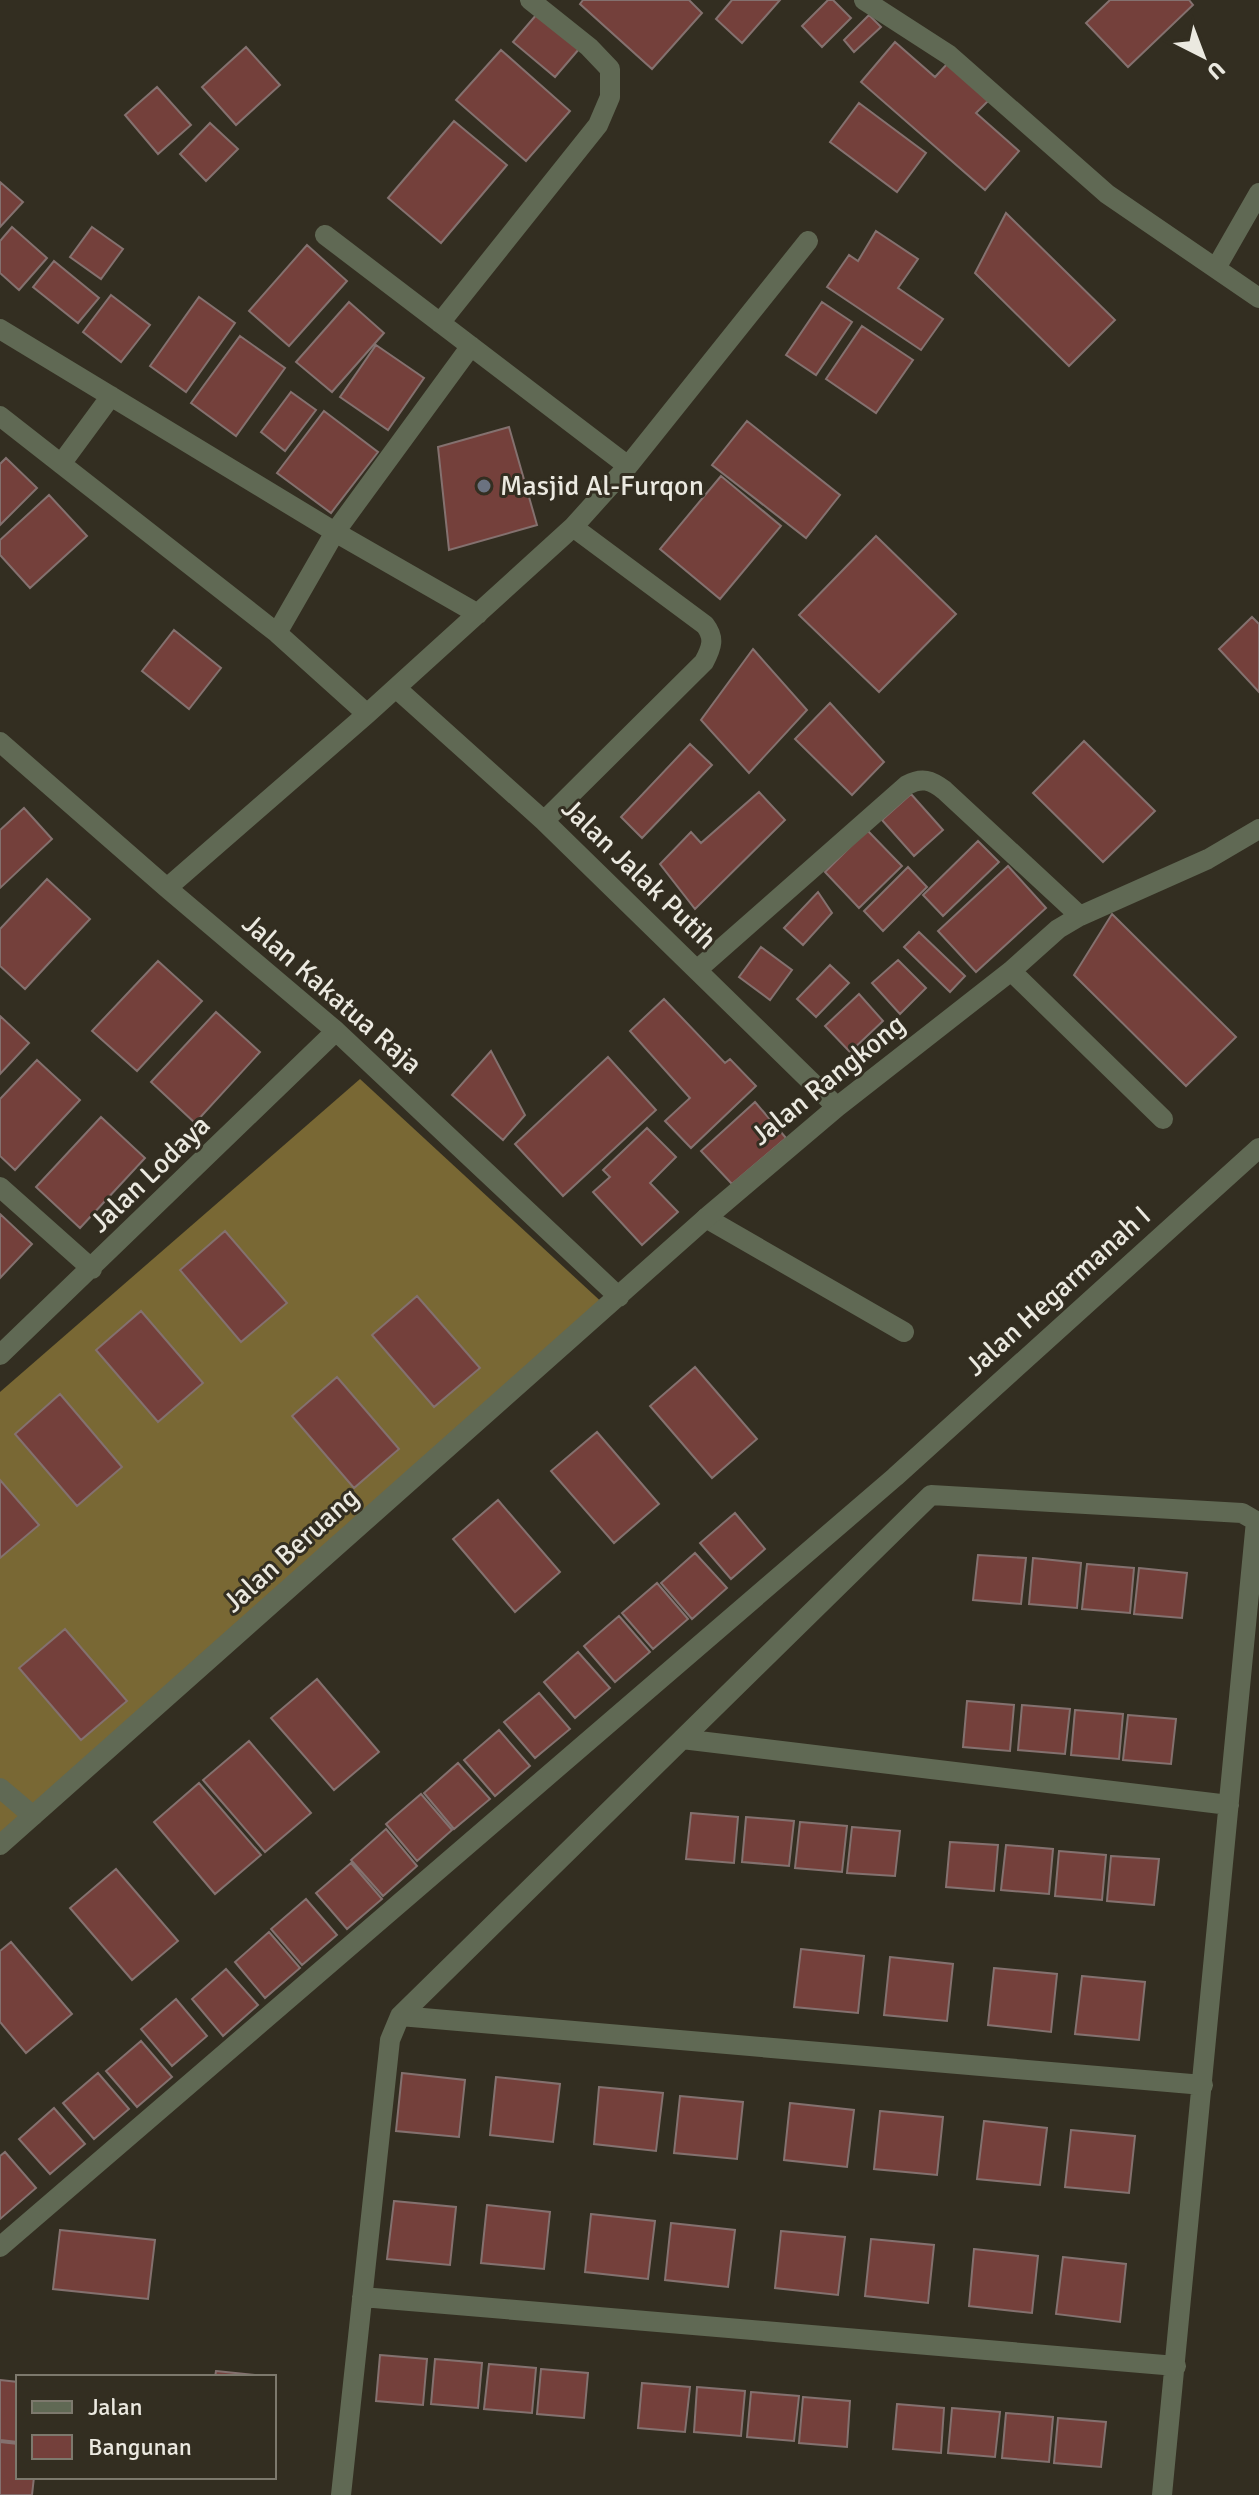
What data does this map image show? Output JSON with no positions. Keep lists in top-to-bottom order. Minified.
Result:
{"streets":{"street":["Jalan Jalak Putih","Jalan Kakatua Raja","Jalan Rangkong","Jalan Lodaya","Jalan Hegarmanah I","Jalan Beruang"]},"crossings":[["Jalan Jalak Putih","Jalan Rangkong"],["Jalan Kakatua Raja","Jalan Rangkong"],["Jalan Kakatua Raja","Jalan Lodaya"],["Jalan Kakatua Raja","Jalan Beruang"],["Jalan Rangkong","Jalan Beruang"]],"places":["Masjid Al-Furqon"],"legend":["Jalan","Bangunan"],"north":"bottom right"}
